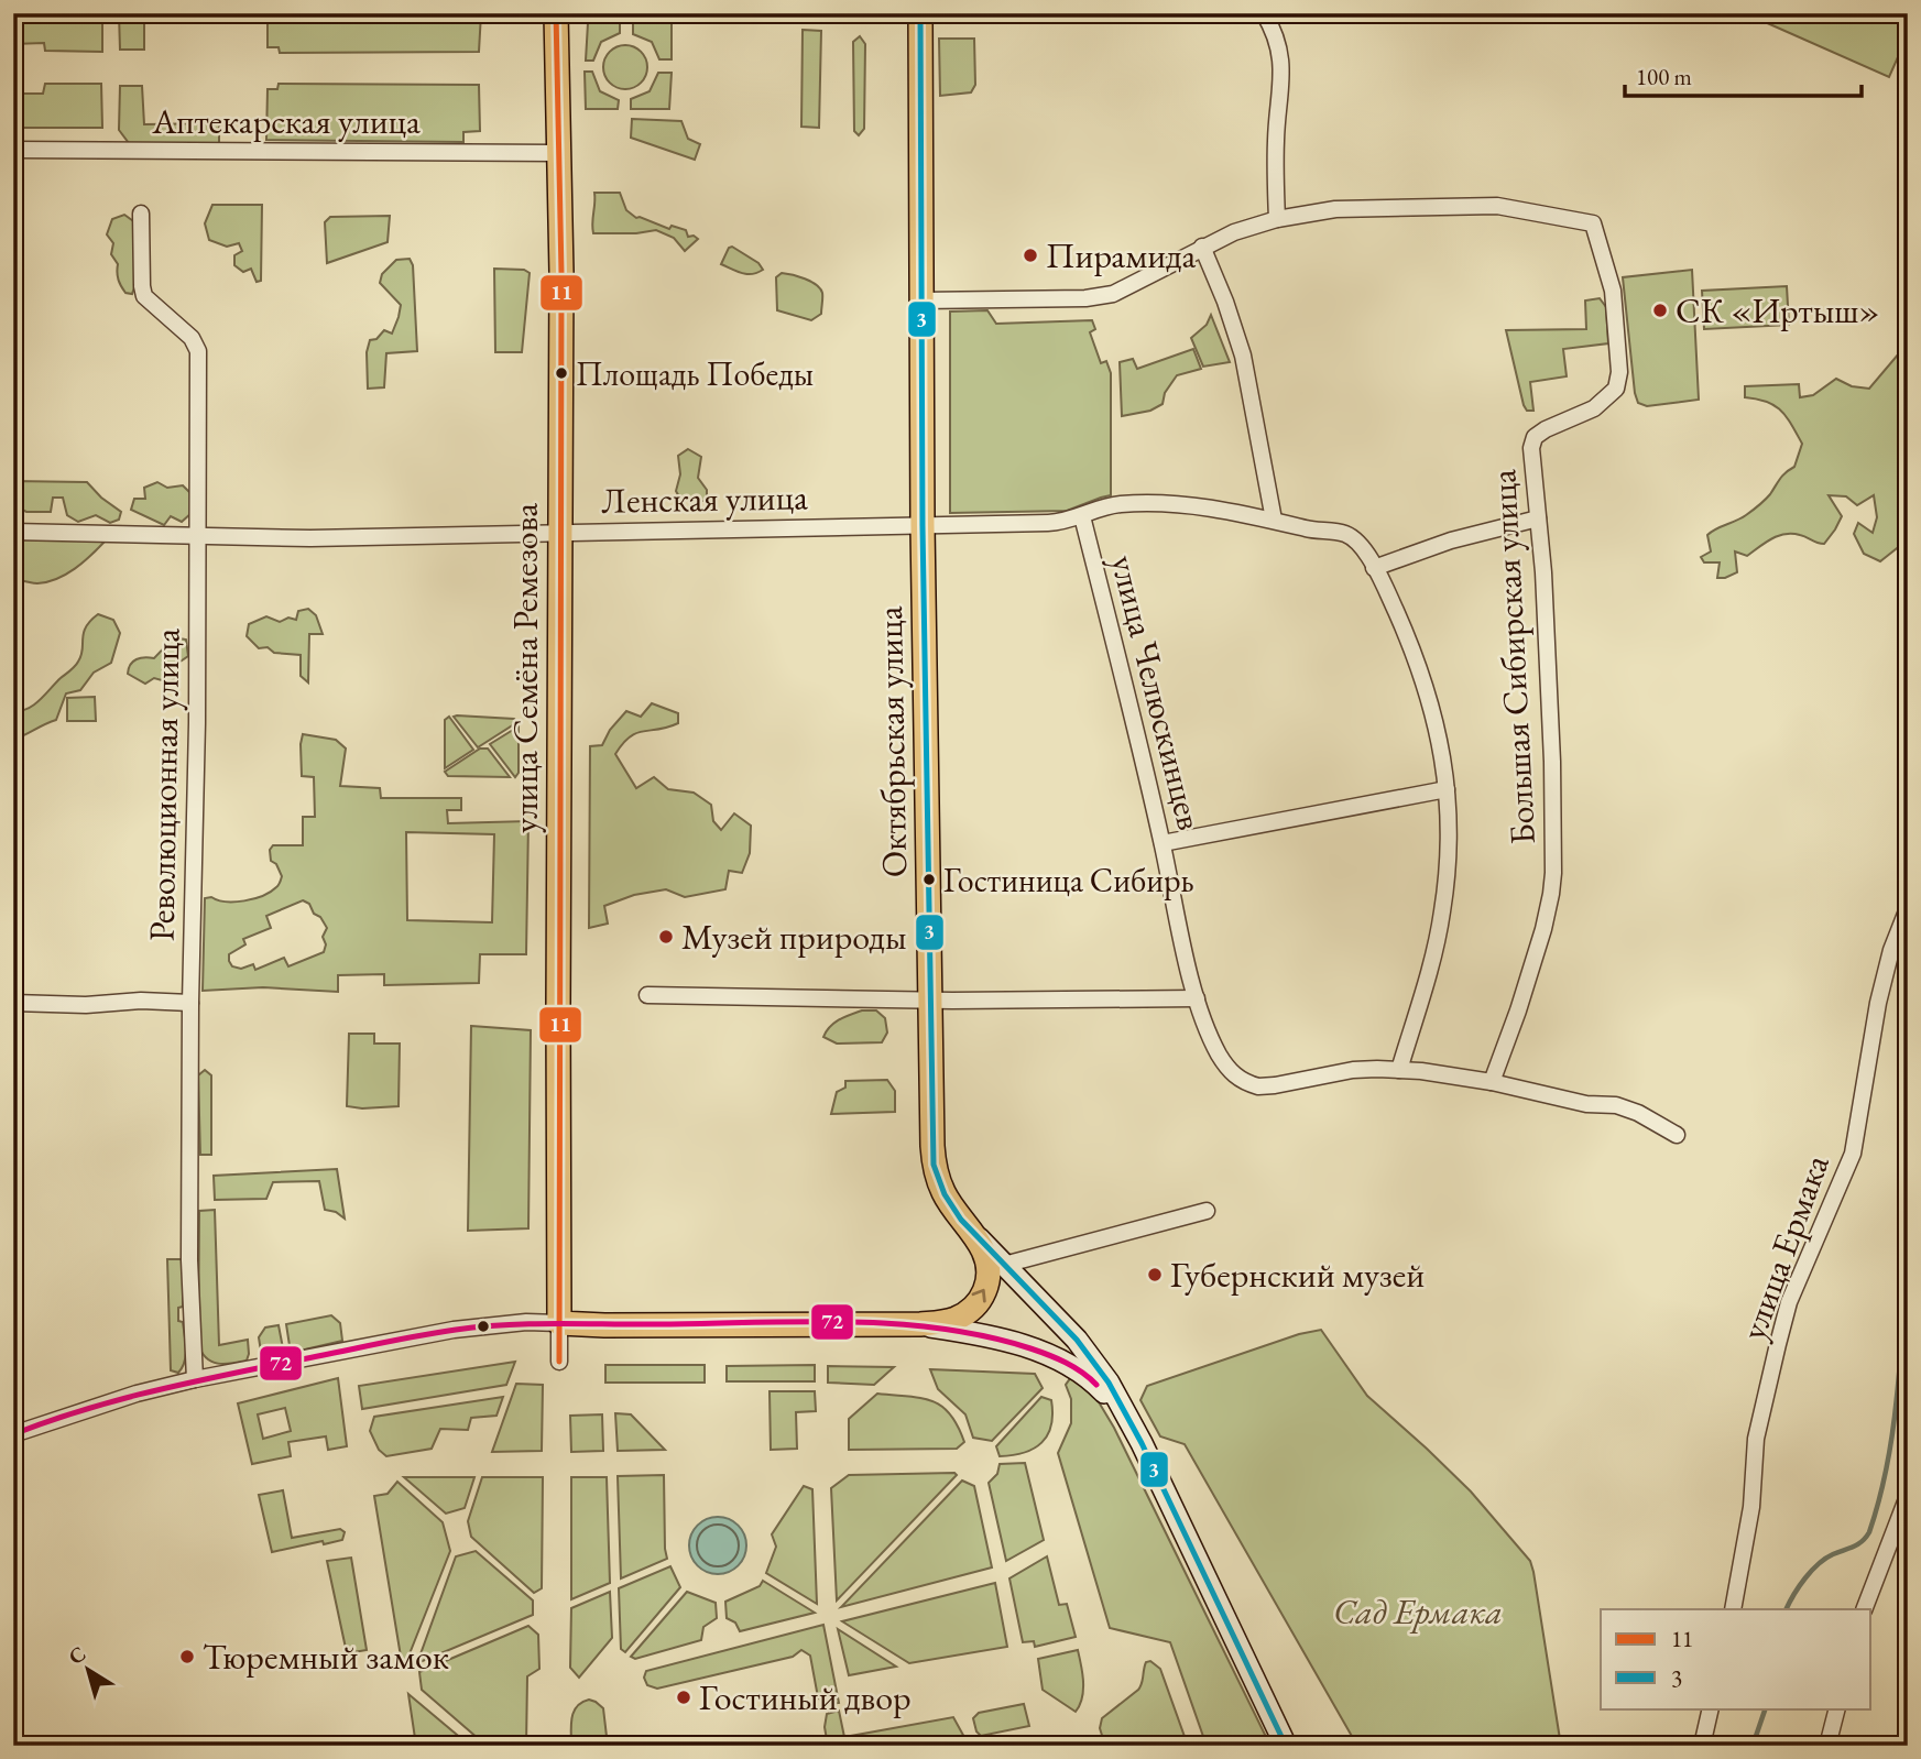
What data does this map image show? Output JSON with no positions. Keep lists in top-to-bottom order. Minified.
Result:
{"streets":{"main road":["улица Семёна Ремезова","Октябрьская улица"],"street":["Аптекарская улица","Ленская улица","Большая Сибирская улица","улица Челюскинцев","Революционная улица","улица Ермака"]},"crossings":[["Аптекарская улица","улица Семёна Ремезова"],["Ленская улица","улица Семёна Ремезова"],["Ленская улица","улица Челюскинцев"],["Ленская улица","Октябрьская улица"],["Ленская улица","Революционная улица"],["Большая Сибирская улица","Октябрьская улица"]],"parks":["Сад Ермака"],"places":["Пирамида","СК «Иртыш»","Площадь Победы","Гостиница Сибирь","Музей природы","Губернский музей","Тюремный замок","Гостиный двор"],"lines":["transit line 11","transit line 3","transit line 72"],"legend":["11","3"],"scale_bar":"100 m","north":"top left"}
